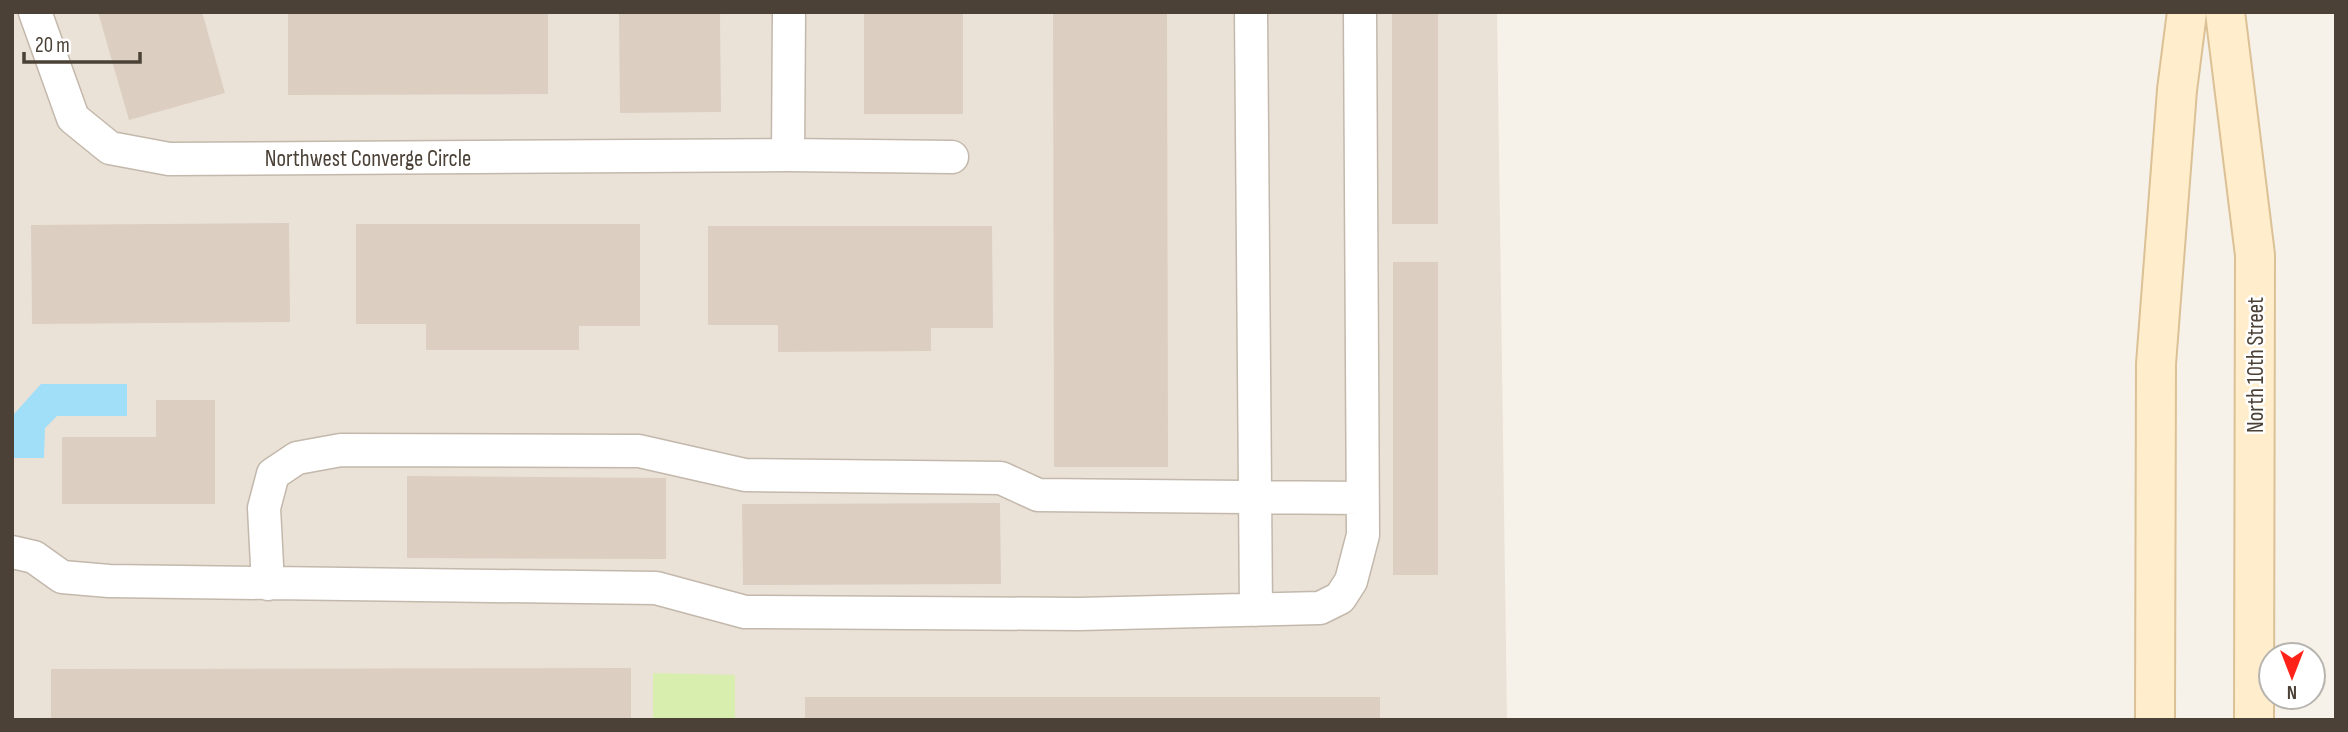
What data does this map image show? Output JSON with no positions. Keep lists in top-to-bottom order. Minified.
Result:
{"streets":{"main road":["North 10th Street"],"street":["Northwest Converge Circle"]},"scale_bar":"20 m","north":"bottom"}
